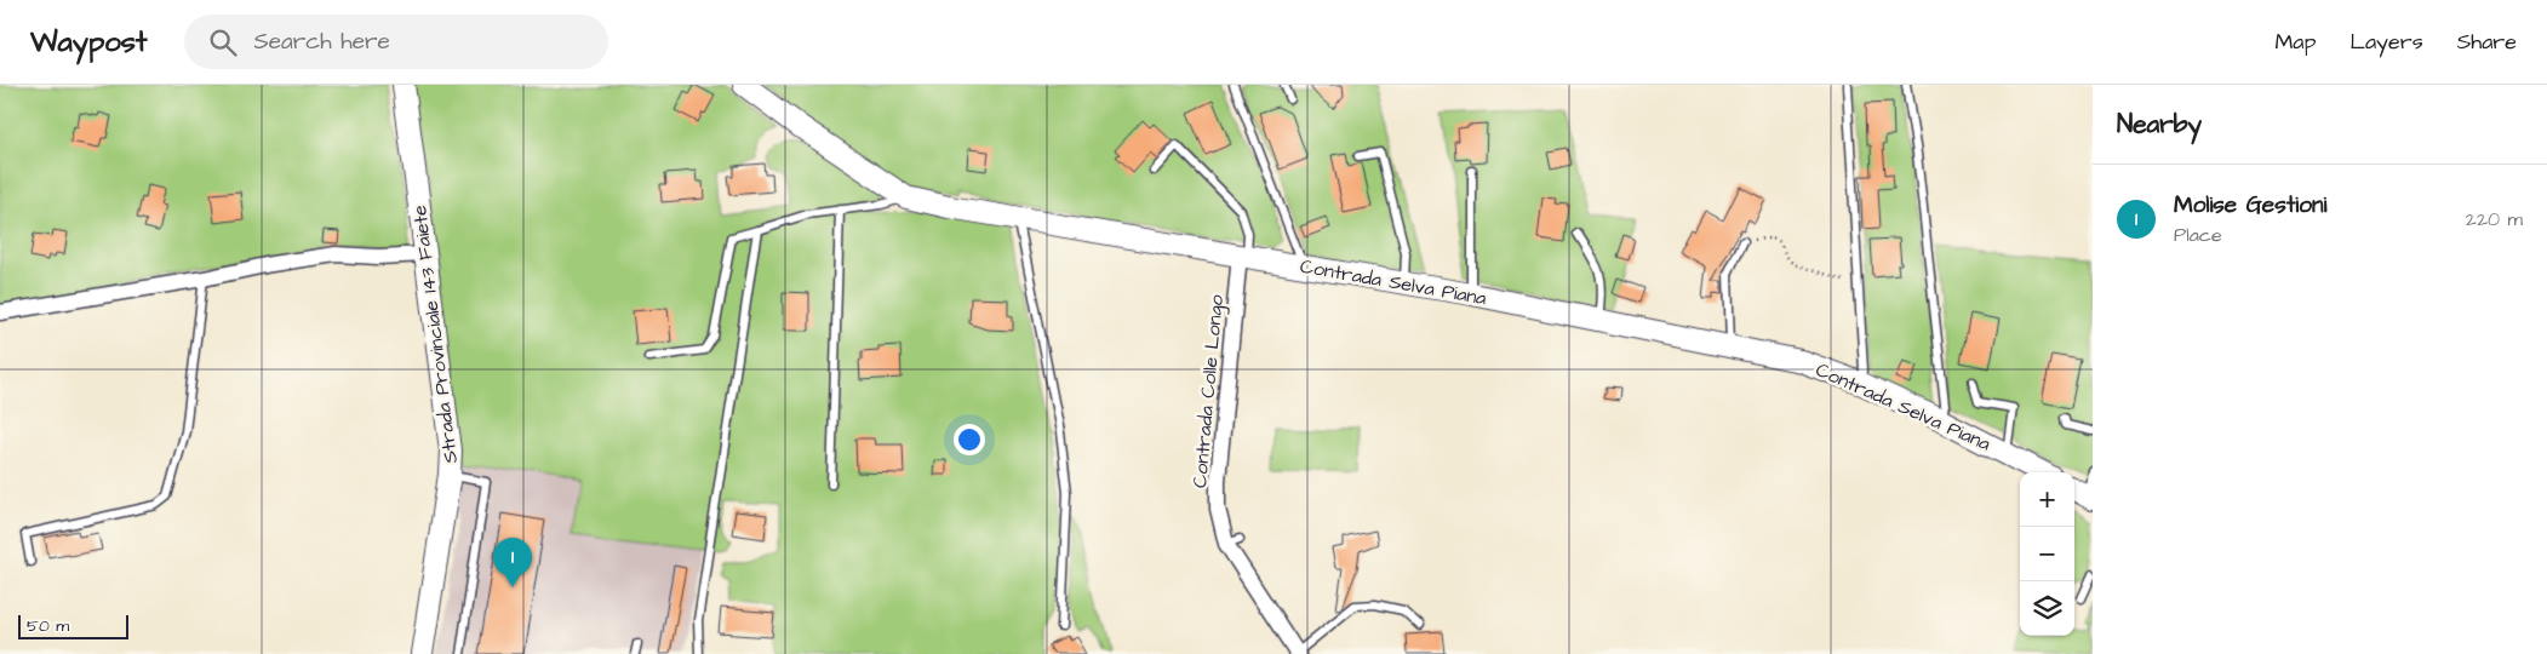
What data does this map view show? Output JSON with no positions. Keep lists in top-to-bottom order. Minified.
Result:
{"streets":{"street":["Contrada Selva Piana","Strada Provinciale 143 Faiete","Contrada Colle Longo"]},"crossings":[["Contrada Selva Piana","Contrada Colle Longo"]],"scale_bar":"50 m","page":{"header":"Waypost","search":"Search here","nav":["Map","Layers","Share"],"heading":"Nearby","list":[{"mark":"1","name":"Molise Gestioni","note":"Place","value":"220 m"}],"map_buttons":["+","−"],"pins":"1","scale":"50 m"}}
